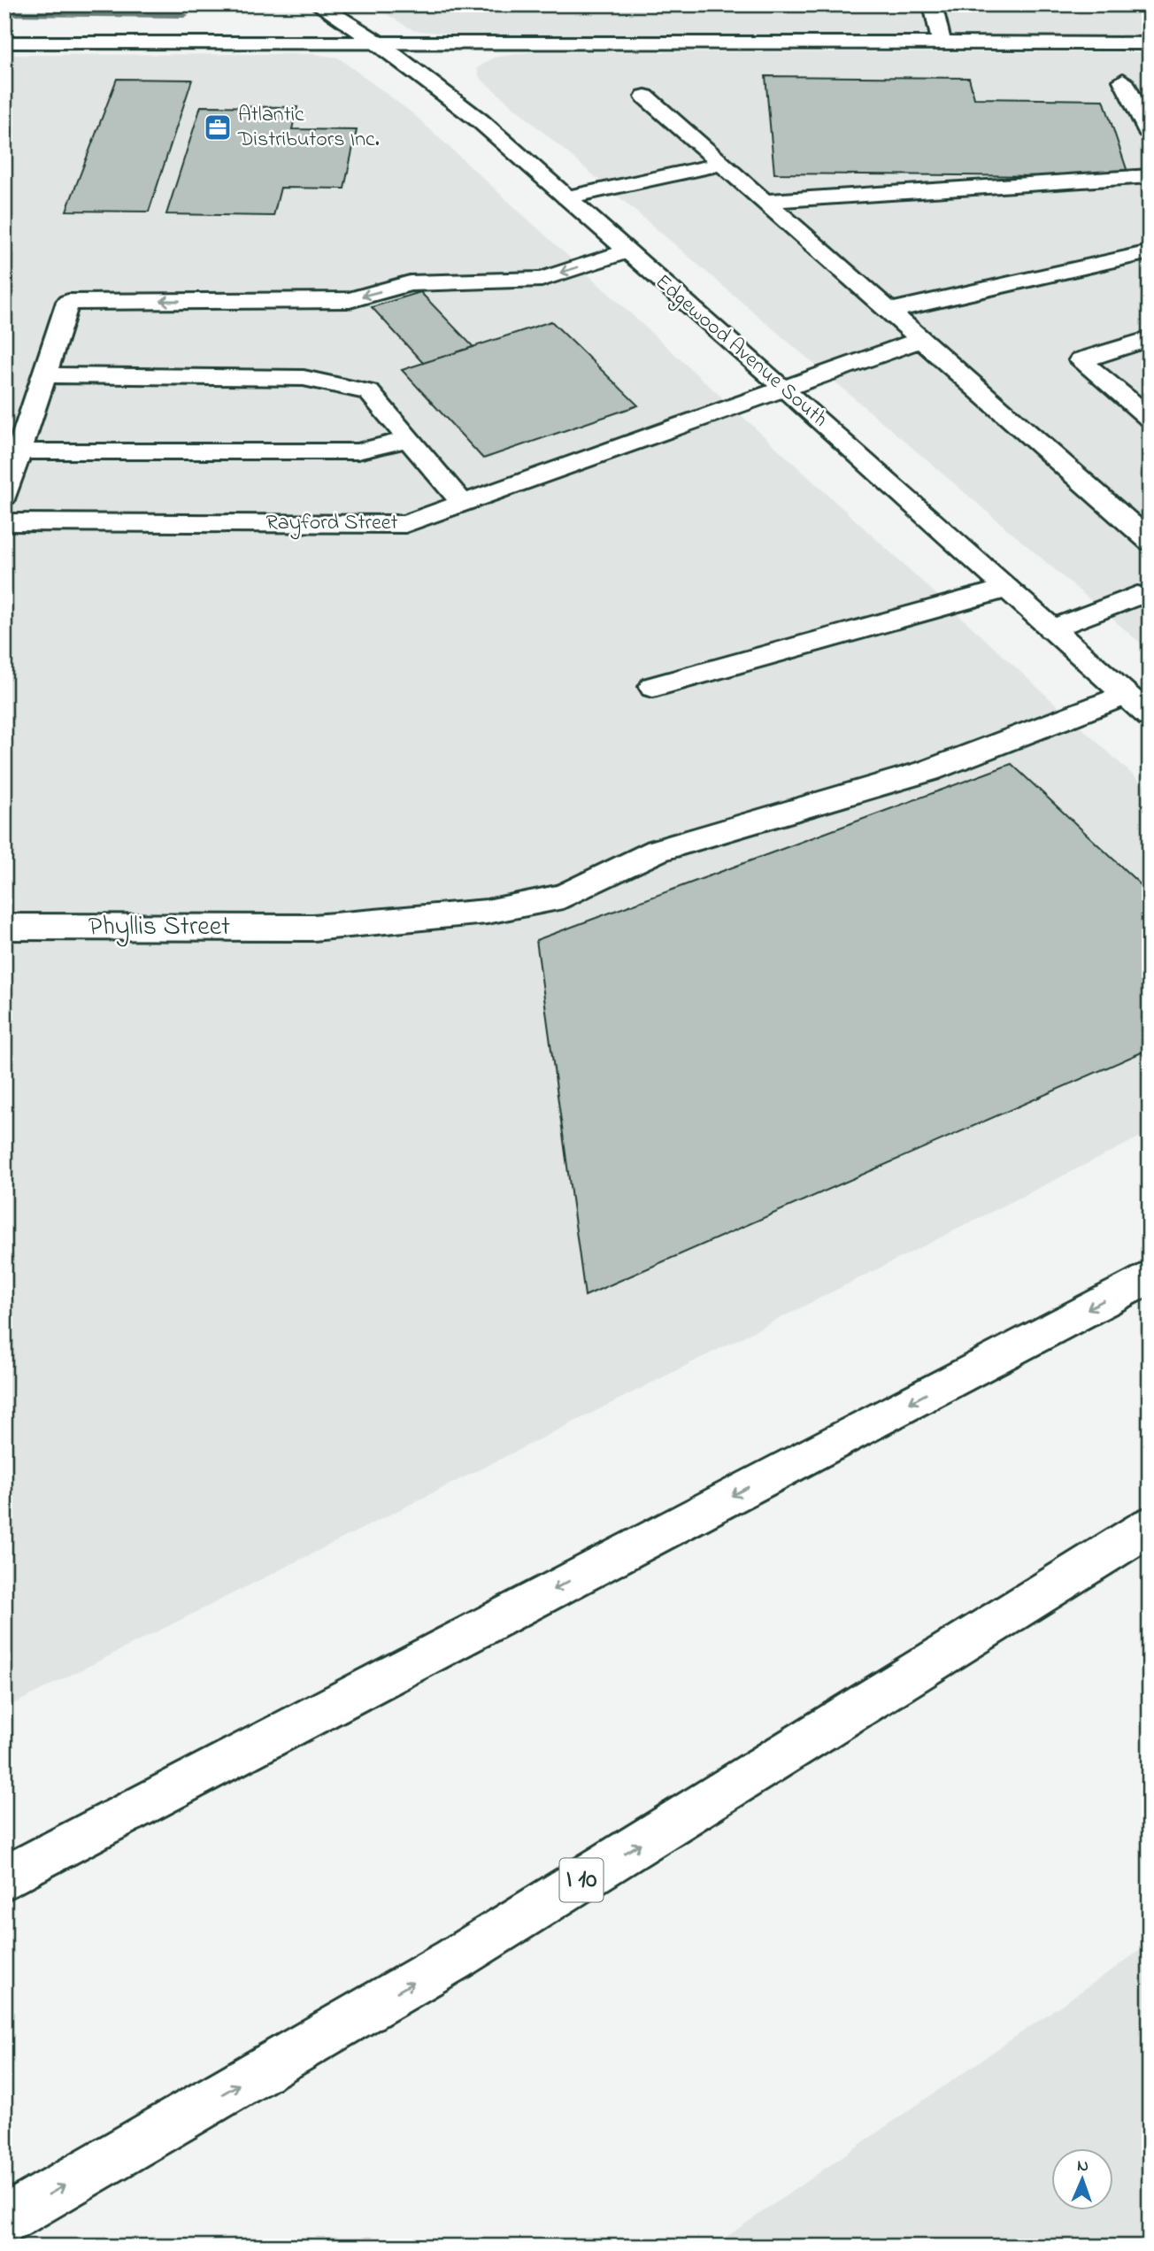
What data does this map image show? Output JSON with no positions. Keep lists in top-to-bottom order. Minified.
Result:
{"streets":{"main road":["Edgewood Avenue South","Rayford Street","Phyllis Street","I 10"]},"crossings":[["Edgewood Avenue South","Rayford Street"],["Edgewood Avenue South","Phyllis Street"]],"places":{"office":["Atlantic Distributors Inc."]},"north":"top"}
